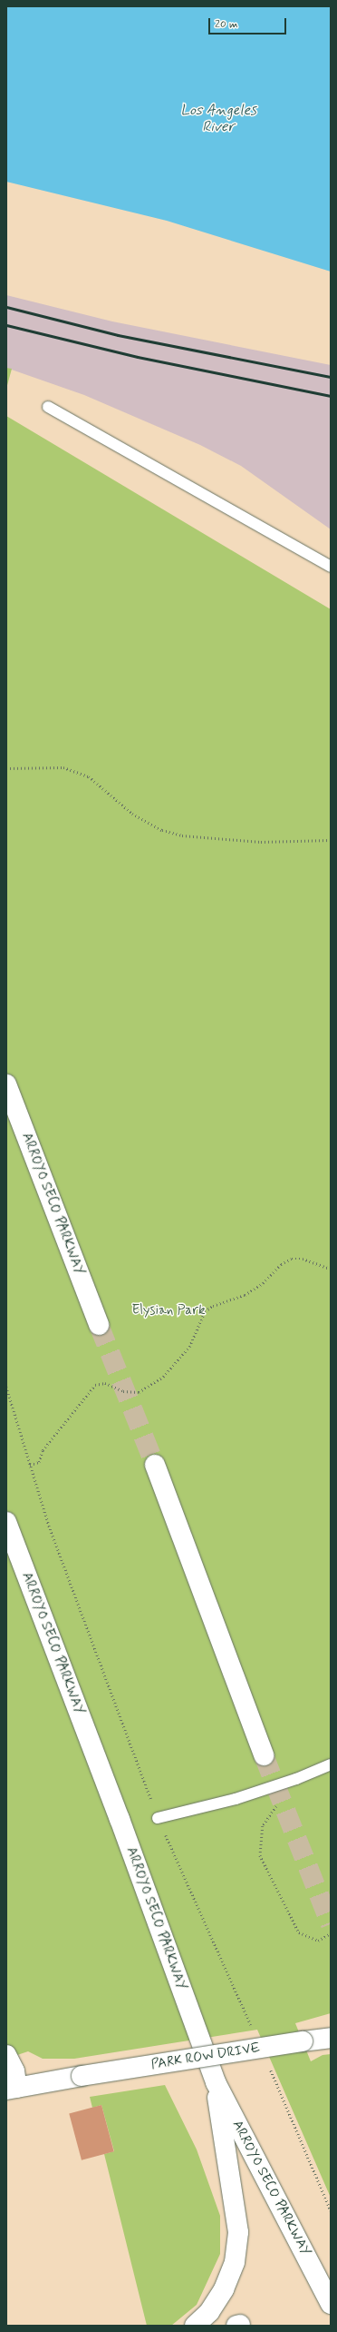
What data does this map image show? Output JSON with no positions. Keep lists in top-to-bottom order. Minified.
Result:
{"streets":{"main road":["ARROYO SECO PARKWAY","PARK ROW DRIVE"]},"water":["Los Angeles River"],"parks":["Elysian Park"],"scale_bar":"20 m"}
